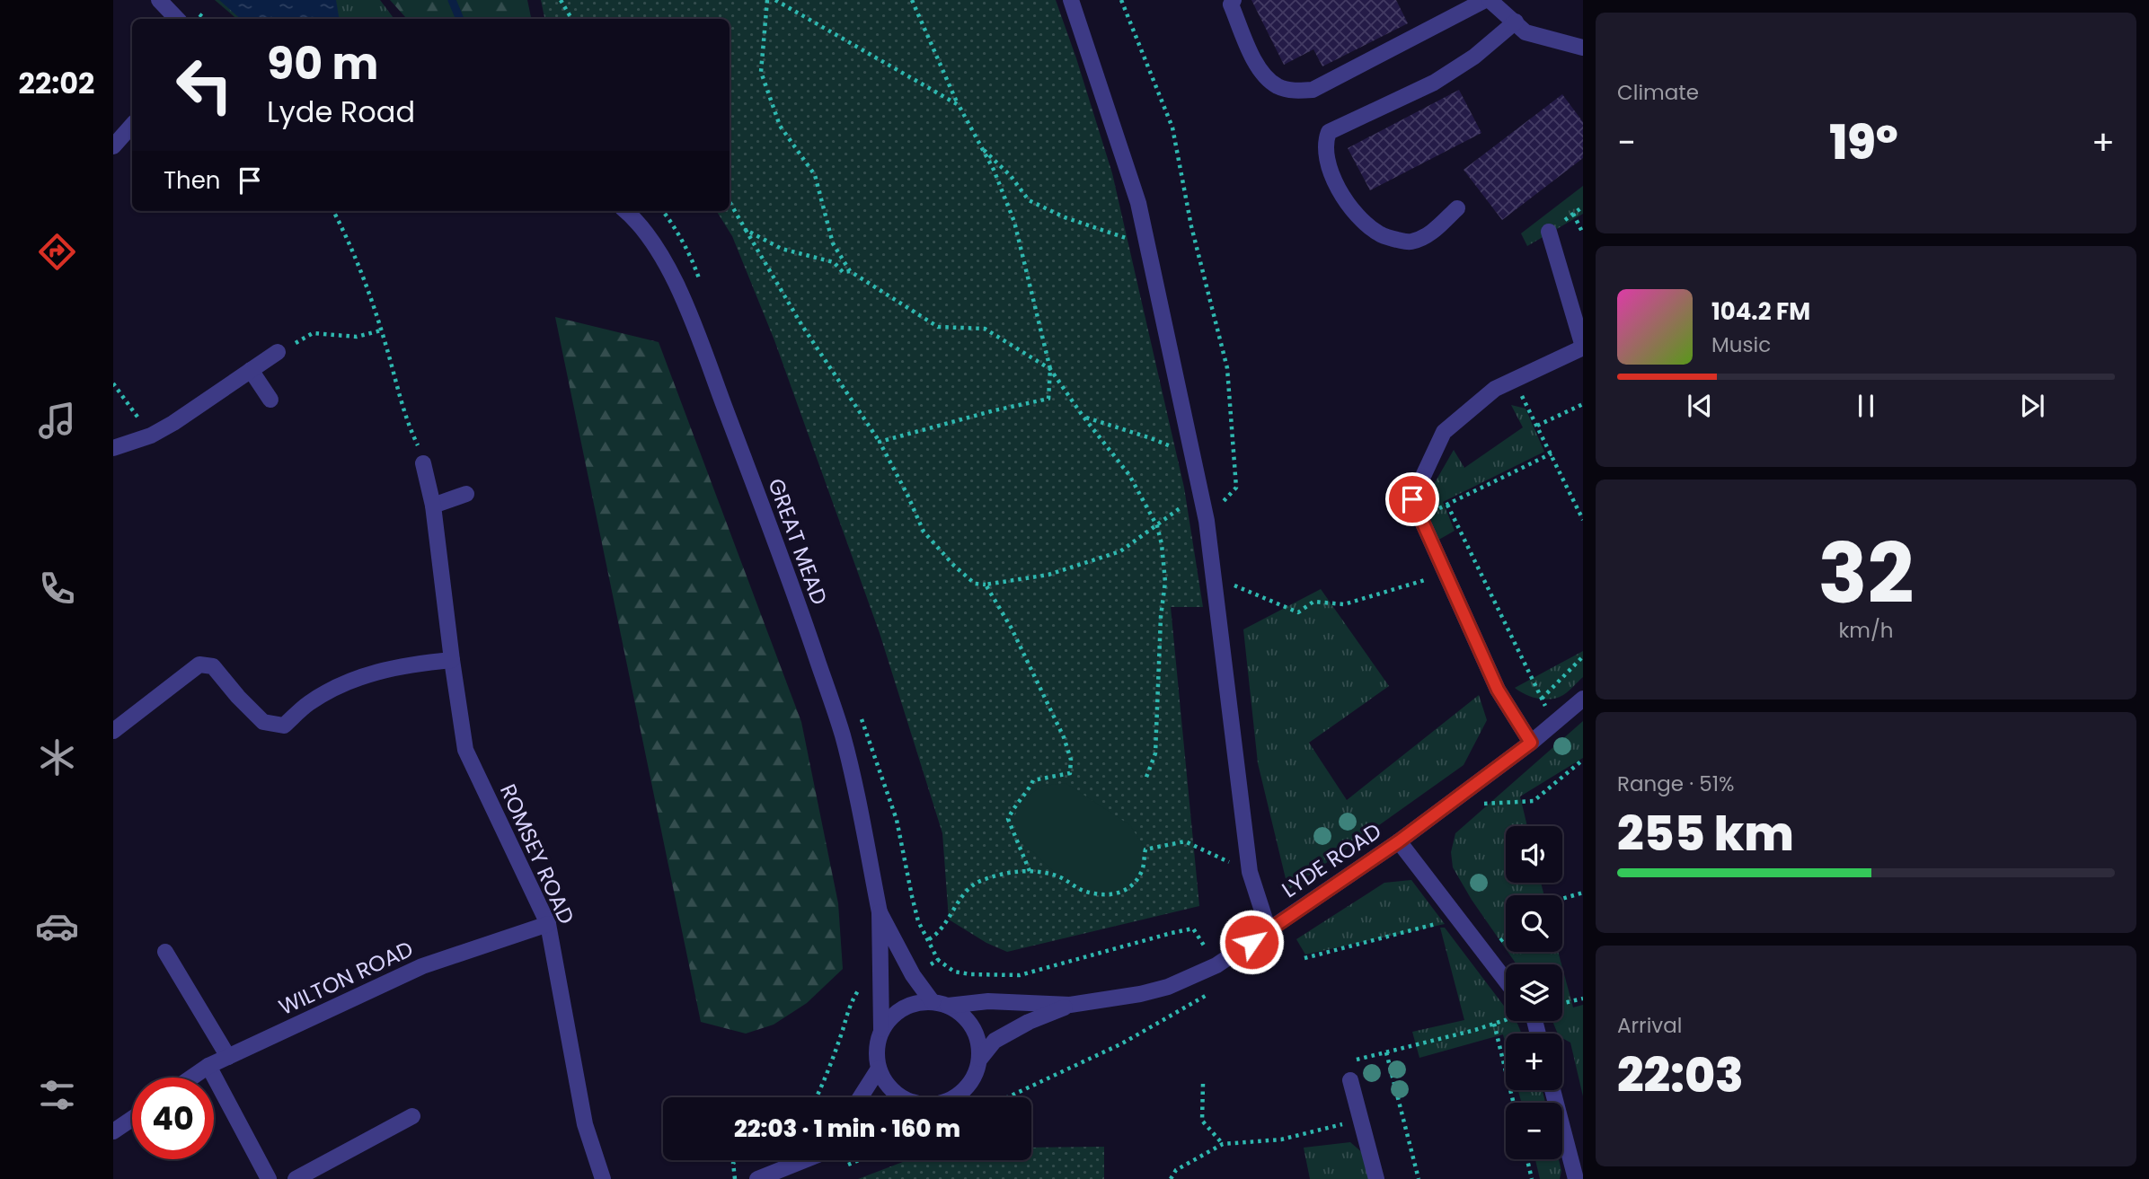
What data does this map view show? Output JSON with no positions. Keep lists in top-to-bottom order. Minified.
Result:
{"streets":{"street":["GREAT MEAD","ROMSEY ROAD","LYDE ROAD","WILTON ROAD"]},"crossings":[["GREAT MEAD","LYDE ROAD"],["ROMSEY ROAD","WILTON ROAD"]],"page":{"tabs":"22:02","tile":["Climate",["32","km/h"],["Range · 51%","255 km"],["Arrival","22:03"]],"turn":["90 m","Lyde Road"],"heat":["−","19°","+"],"then":"Then","song":["104.2 FM","Music"],"map_buttons":["+","−"],"limit":"40","trip":"22:03 · 1 min · 160 m"}}
